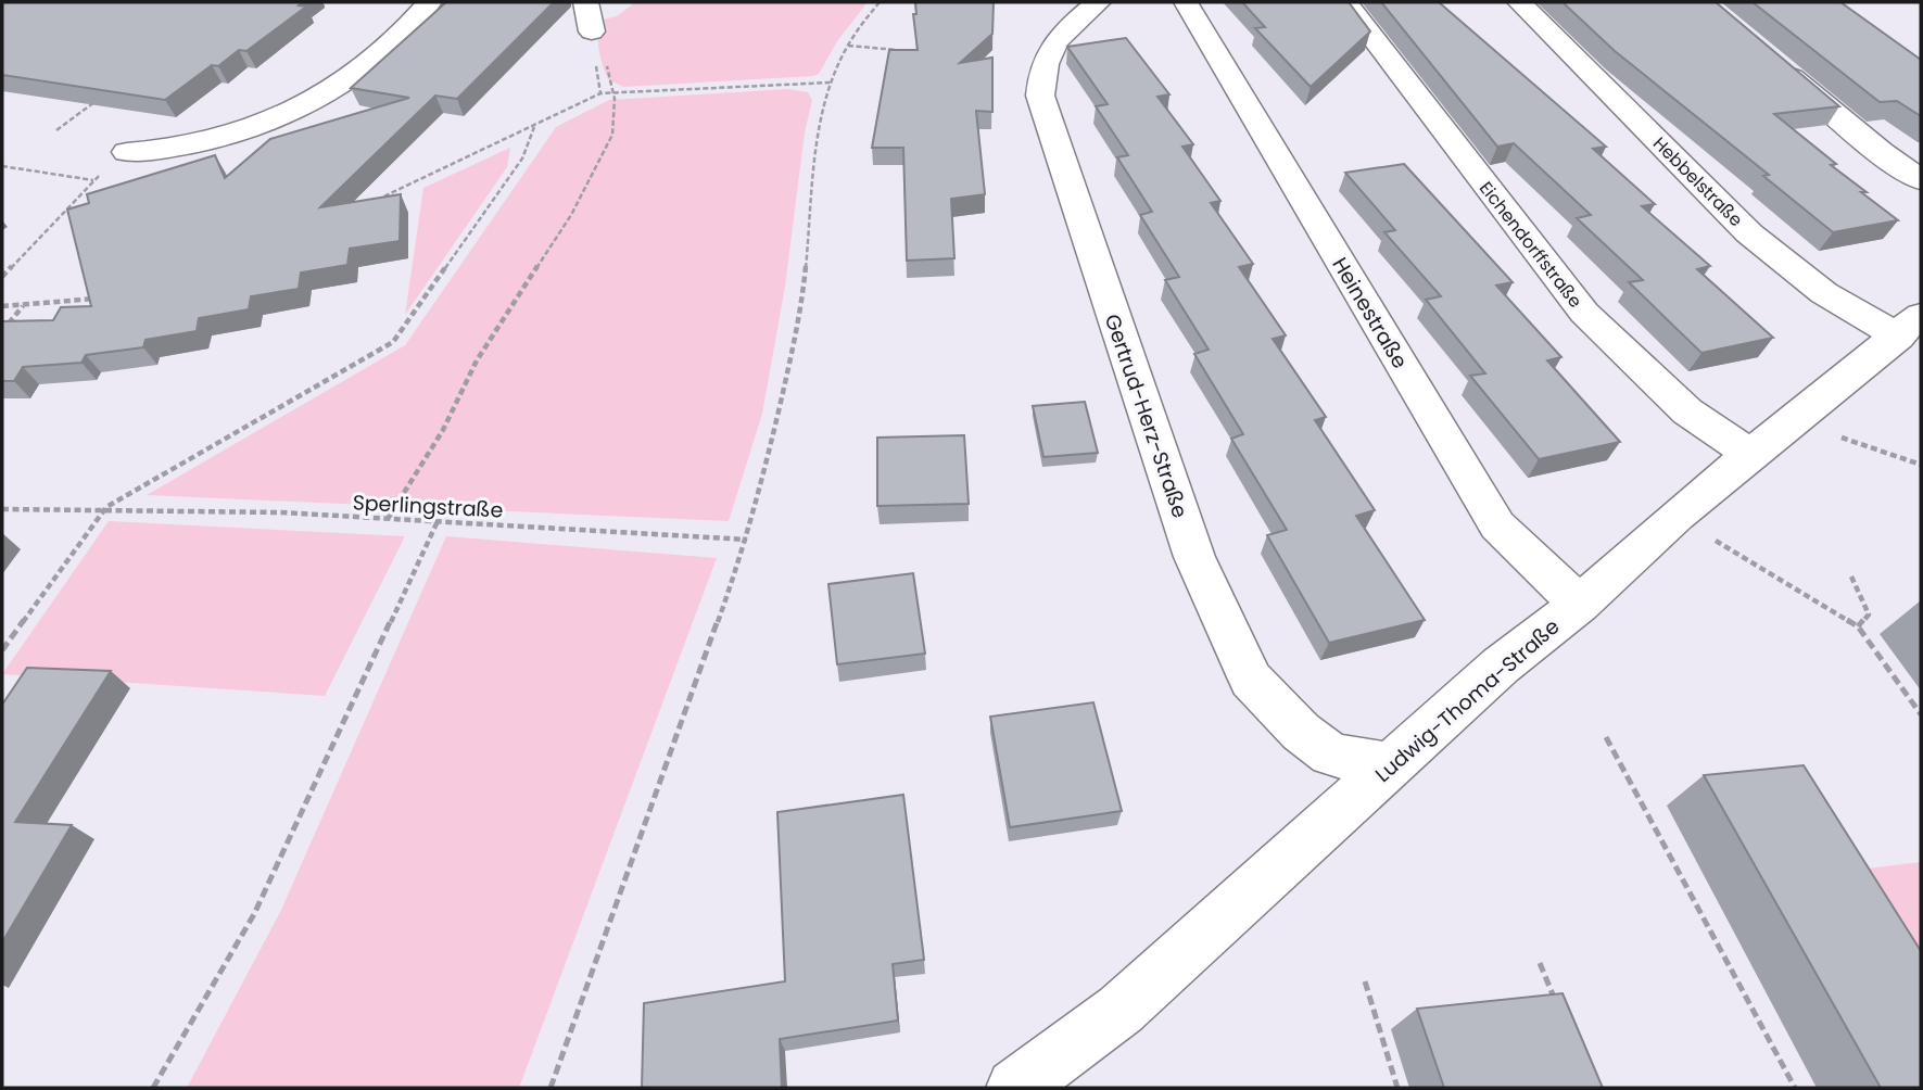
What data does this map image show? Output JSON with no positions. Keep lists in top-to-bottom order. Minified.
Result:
{"streets":{"street":["Hebbelstraße","Eichendorffstraße","Heinestraße","Gertrud-Herz-Straße","Ludwig-Thoma-Straße"],"path":["Sperlingstraße"]},"crossings":[["Hebbelstraße","Ludwig-Thoma-Straße"],["Eichendorffstraße","Ludwig-Thoma-Straße"],["Heinestraße","Ludwig-Thoma-Straße"],["Gertrud-Herz-Straße","Ludwig-Thoma-Straße"]]}
